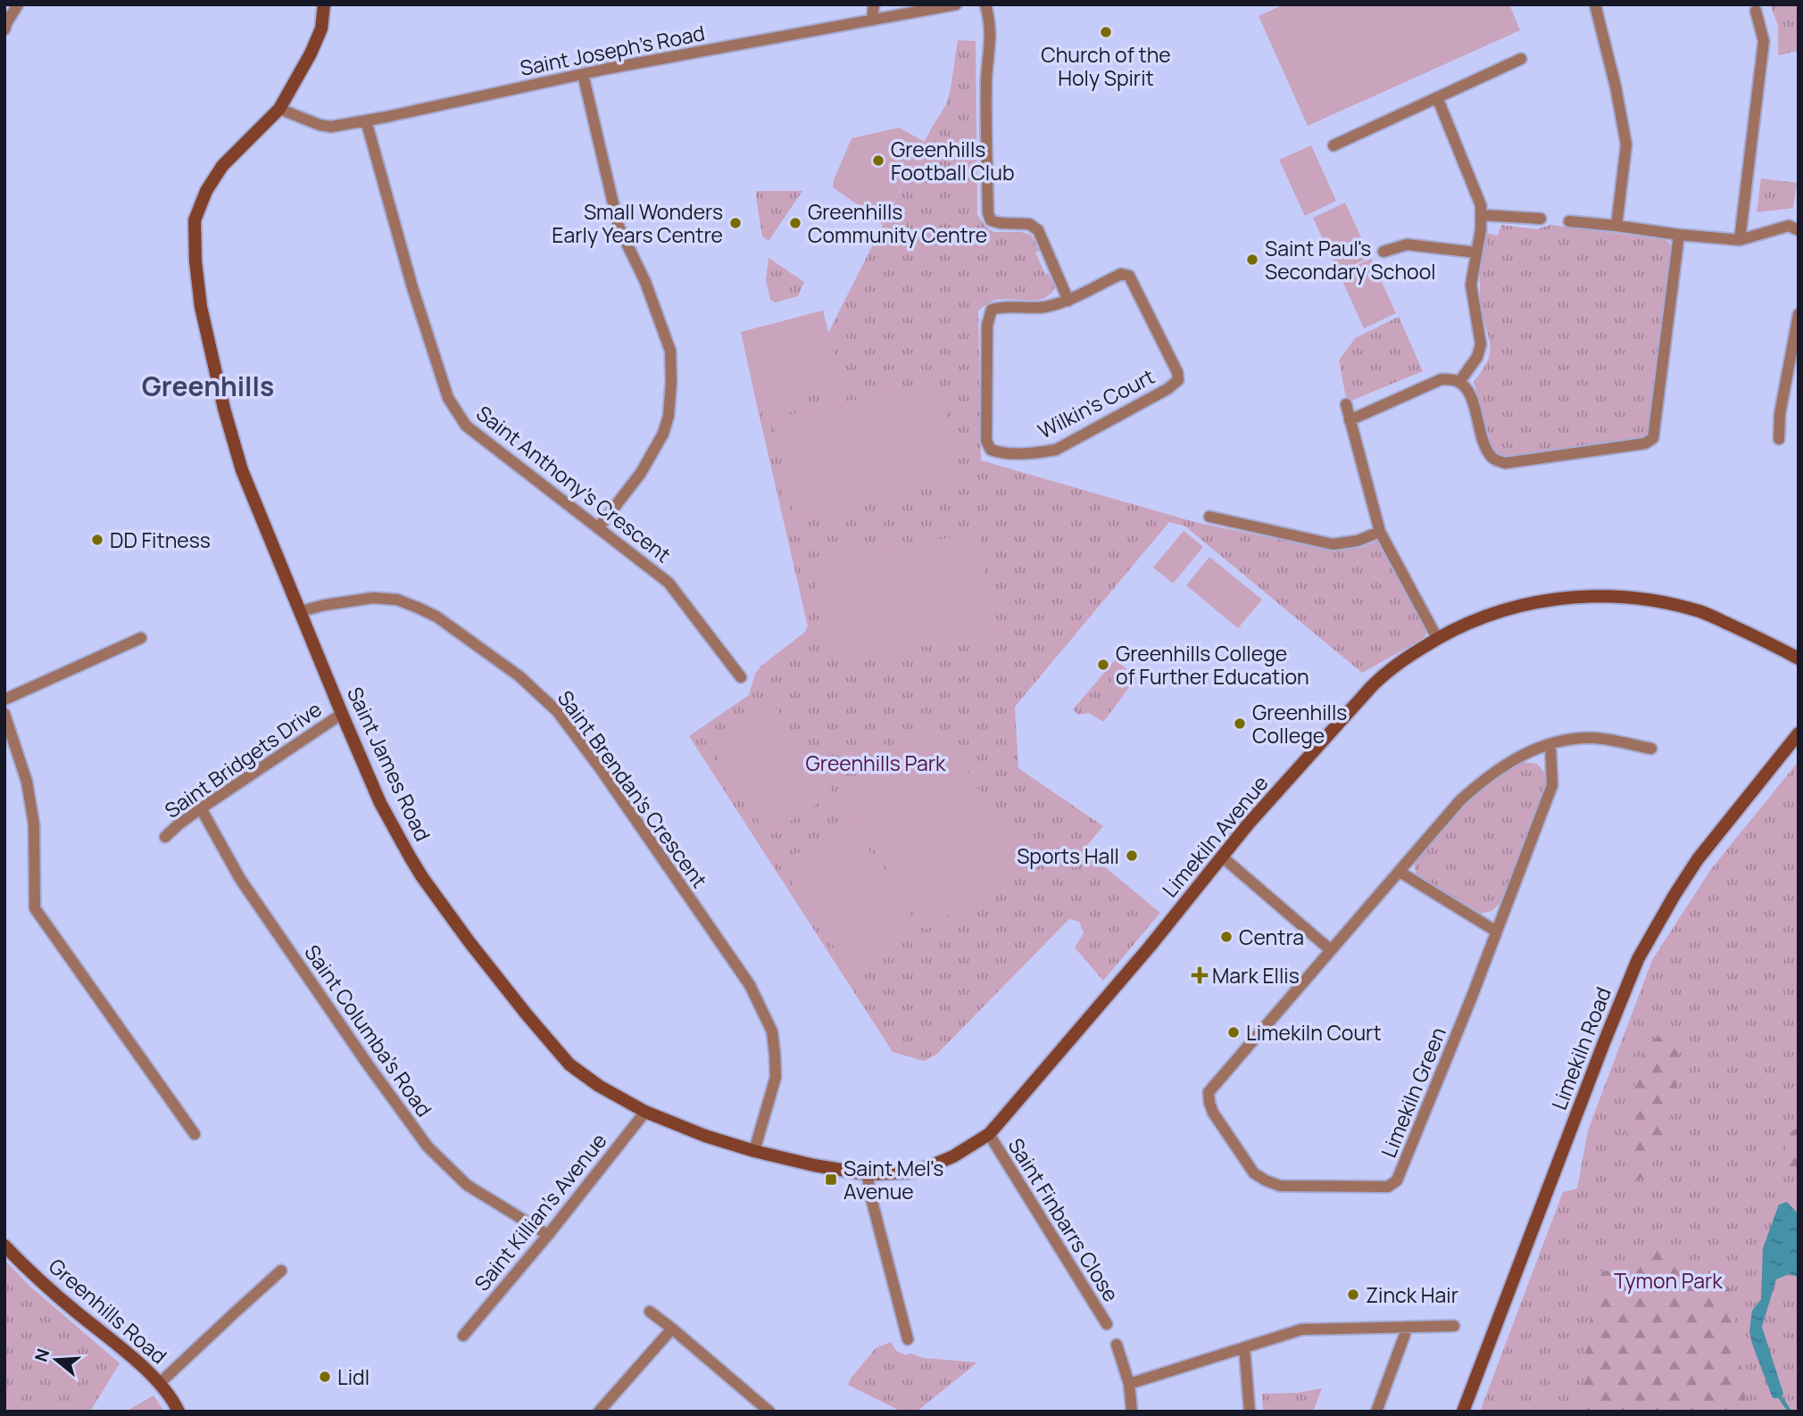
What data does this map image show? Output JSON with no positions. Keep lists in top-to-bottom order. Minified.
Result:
{"streets":{"street":["Saint Joseph's Road","Wilkin's Court","Saint Anthony's Crescent","Saint Bridgets Drive","Saint James Road","Saint Brendan's Crescent","Limekiln Avenue","Saint Columba's Road","Limekiln Road","Limekiln Green","Saint Killian's Avenue","Saint Finbarrs Close","Greenhills Road"]},"crossings":[["Saint Joseph's Road","Saint Anthony's Crescent"],["Saint Joseph's Road","Saint James Road"],["Saint Bridgets Drive","Saint James Road"],["Saint Bridgets Drive","Saint Columba's Road"],["Saint James Road","Saint Brendan's Crescent"],["Saint James Road","Limekiln Avenue"],["Saint James Road","Saint Killian's Avenue"],["Saint James Road","Saint Finbarrs Close"],["Saint Columba's Road","Saint Killian's Avenue"]],"districts":["Greenhills"],"parks":["Greenhills Park","Tymon Park"],"places":{"other":["Church of the Holy Spirit","Greenhills Football Club","Small Wonders Early Years Centre","Greenhills Community Centre","Saint Paul's Secondary School","DD Fitness","Greenhills College of Further Education","Greenhills College","Sports Hall","Centra","Limekiln Court","Zinck Hair","Lidl"],"health":["Mark Ellis"],"transit":["Saint Mel's Avenue"]},"north":"left"}
